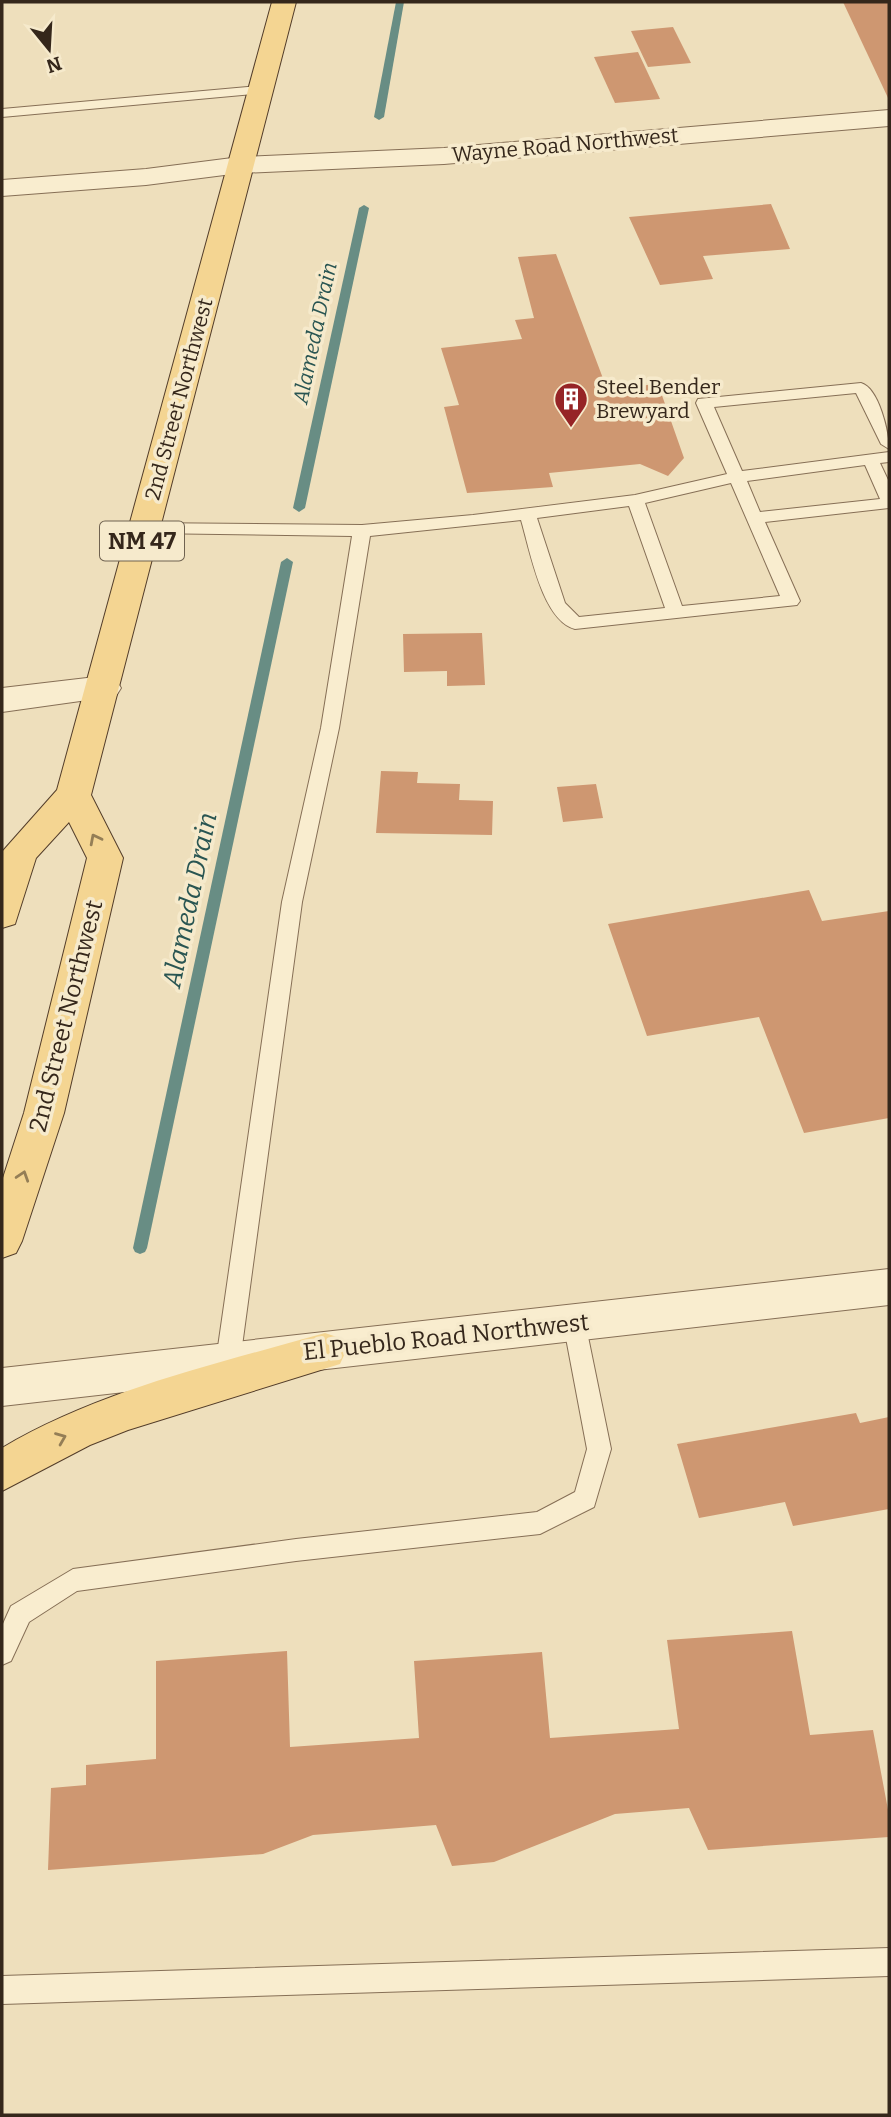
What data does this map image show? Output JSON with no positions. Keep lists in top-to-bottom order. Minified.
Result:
{"streets":{"main road":["2nd Street Northwest","NM 47"],"street":["Wayne Road Northwest","El Pueblo Road Northwest"]},"crossings":[["Wayne Road Northwest","2nd Street Northwest"]],"water":["Alameda Drain"],"places":{"building":["Steel Bender Brewyard"]},"north":"bottom"}
